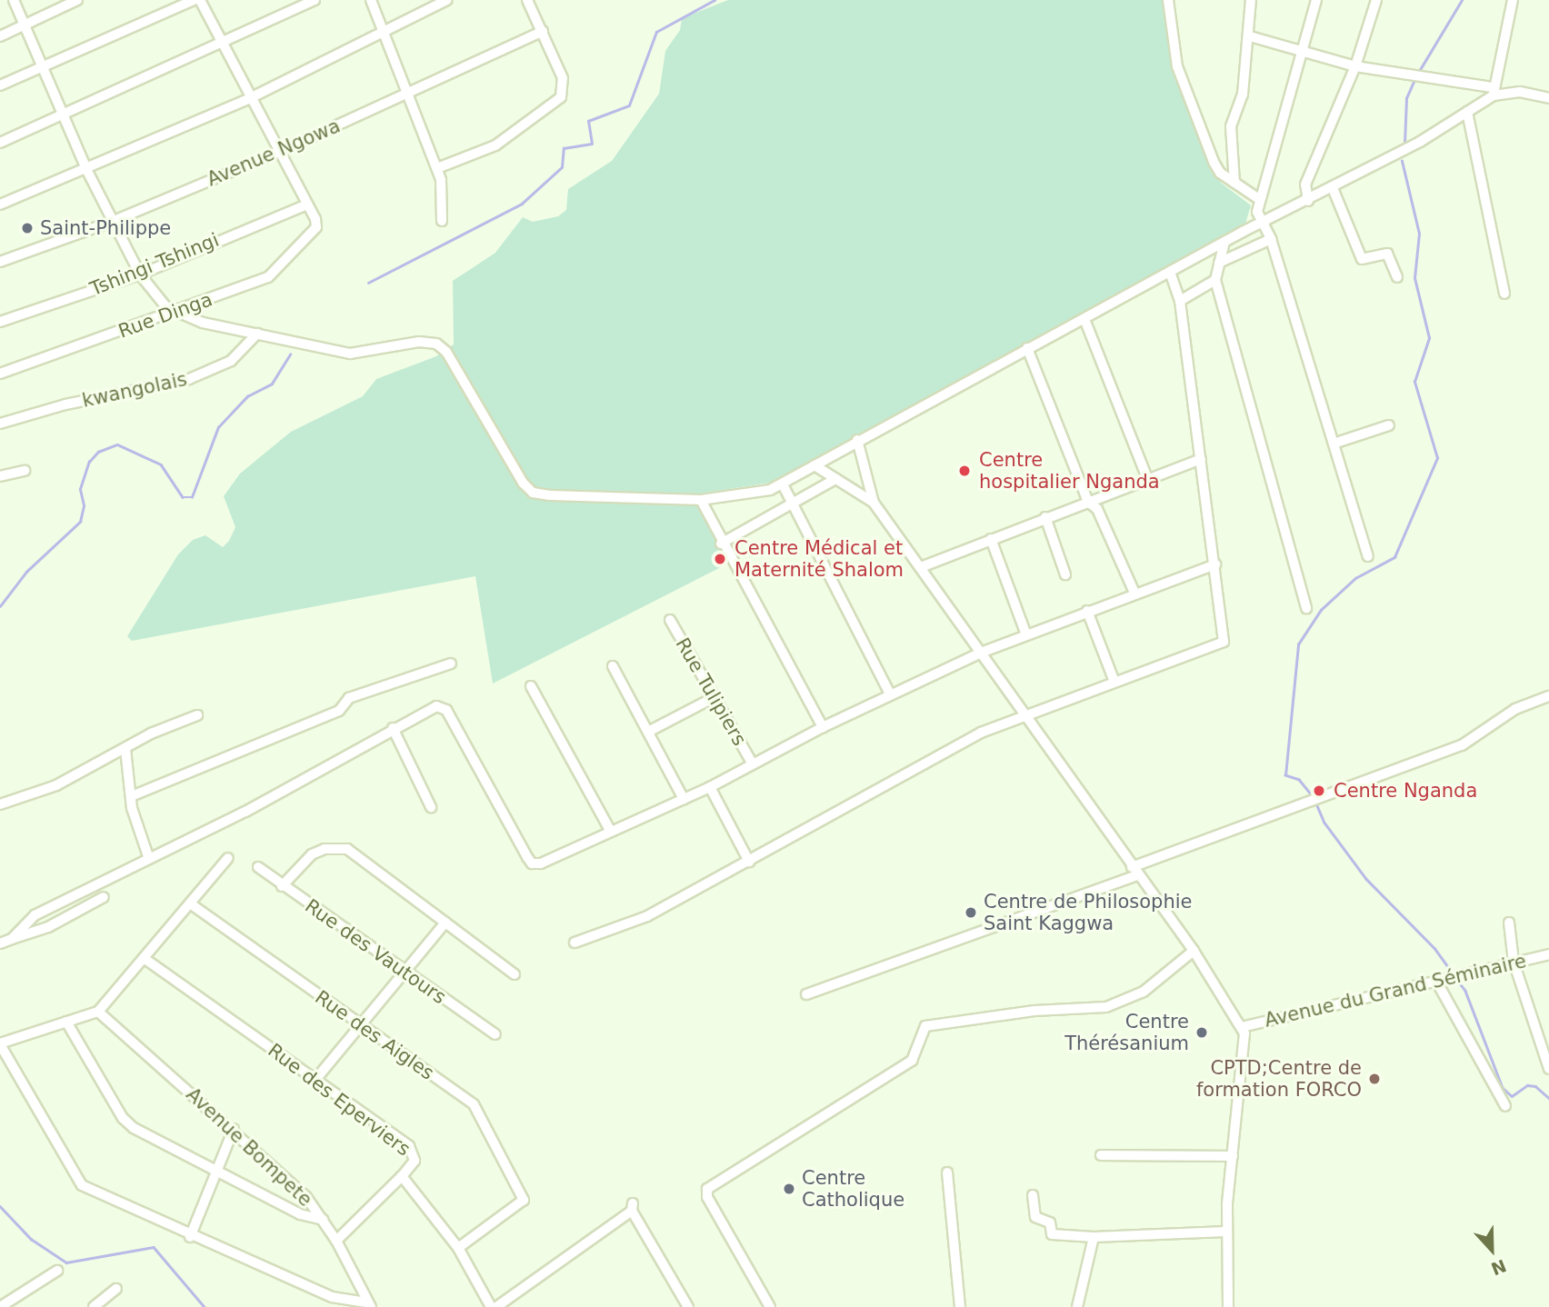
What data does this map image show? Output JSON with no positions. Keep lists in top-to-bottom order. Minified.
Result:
{"streets":{"street":["Avenue Ngowa","Tshingi Tshingi","Rue Dinga","kwangolais","Rue Tulipiers","Rue des Vautours","Avenue du Grand Séminaire","Rue des Aigles","Rue des Eperviers","Avenue Bompete"]},"crossings":[["Tshingi Tshingi","Rue Dinga"],["Rue des Aigles","Rue des Eperviers"]],"places":["Saint-Philippe","Centre hospitalier Nganda","Centre Médical et Maternité Shalom","Centre Nganda","Centre de Philosophie Saint Kaggwa","Centre Thérésanium","CPTD;Centre de formation FORCO","Centre Catholique"],"north":"bottom"}
